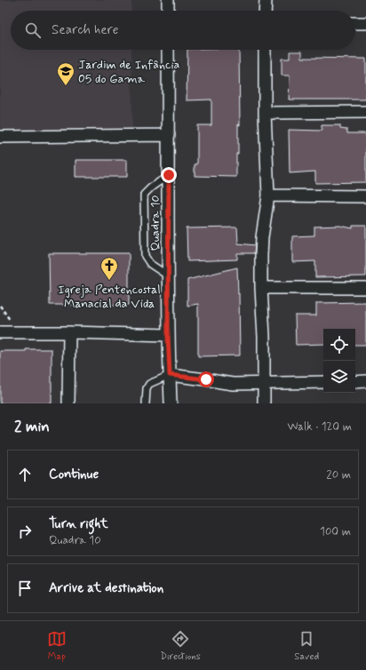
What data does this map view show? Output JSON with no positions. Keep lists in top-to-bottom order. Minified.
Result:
{"streets":{"street":["Quadra 10"]},"places":{"school or university":["Jardim de Infância 05 do Gama"],"church":["Igreja Pentencostal Manacial da Vida"]},"page":{"search":"Search here","heading":["2 min","Walk · 120 m"],"list":[["Continue","20 m"],["Turn right","Quadra 10","100 m"],"Arrive at destination"],"nav":["Map","Directions","Saved"]}}
